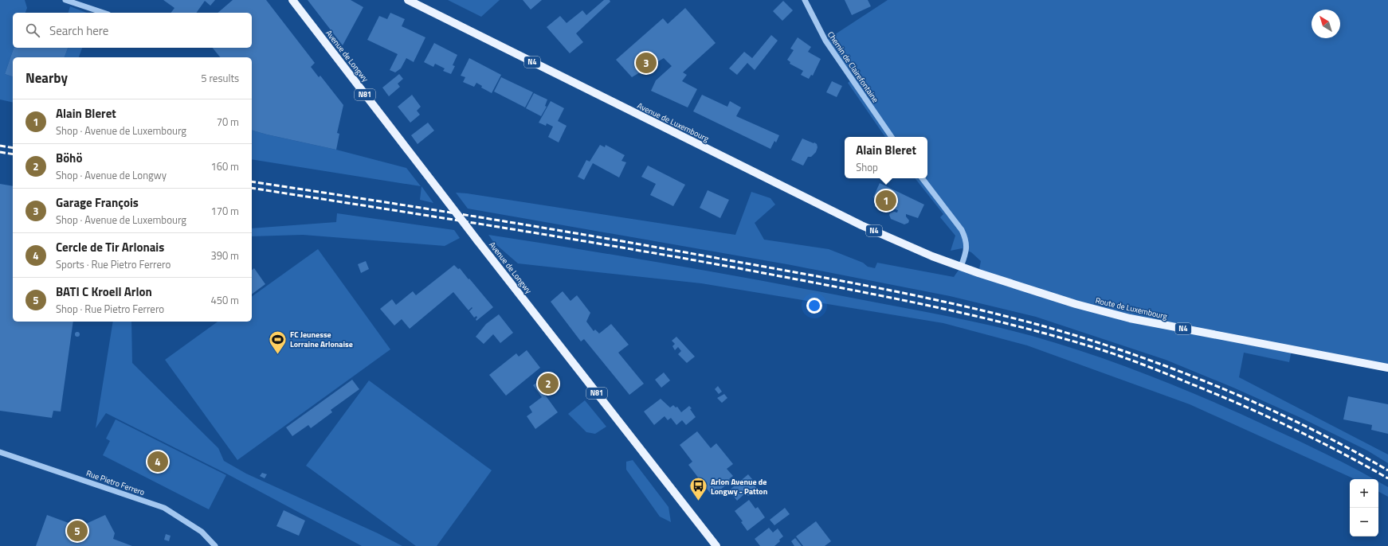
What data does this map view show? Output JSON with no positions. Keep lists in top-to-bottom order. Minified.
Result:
{"streets":{"main road":["Avenue de Longwy","N4","N81","Avenue de Luxembourg","Route de Luxembourg"],"street":["Chemin de Clairefontaine","Rue Pietro Ferrero"]},"crossings":[["Avenue de Luxembourg","Route de Luxembourg"]],"places":{"sports":["FC Jeunesse Lorraine Arlonaise"],"bus stop":["Arlon Avenue de Longwy - Patton"]},"north":"top left","page":{"search":"Search here","pins":["3","1","2","4","5"],"heading":["Nearby","5 results"],"list":[{"mark":"1","name":"Alain Bleret","note":"Shop · Avenue de Luxembourg","value":"70 m"},{"mark":"2","name":"Böhö","note":"Shop · Avenue de Longwy","value":"160 m"},{"mark":"3","name":"Garage François","note":"Shop · Avenue de Luxembourg","value":"170 m"},{"mark":"4","name":"Cercle de Tir Arlonais","note":"Sports · Rue Pietro Ferrero","value":"390 m"},{"mark":"5","name":"BATI C Kroell Arlon","note":"Shop · Rue Pietro Ferrero","value":"450 m"}],"popup":["Alain Bleret","Shop"],"map_buttons":["+","−"]}}
